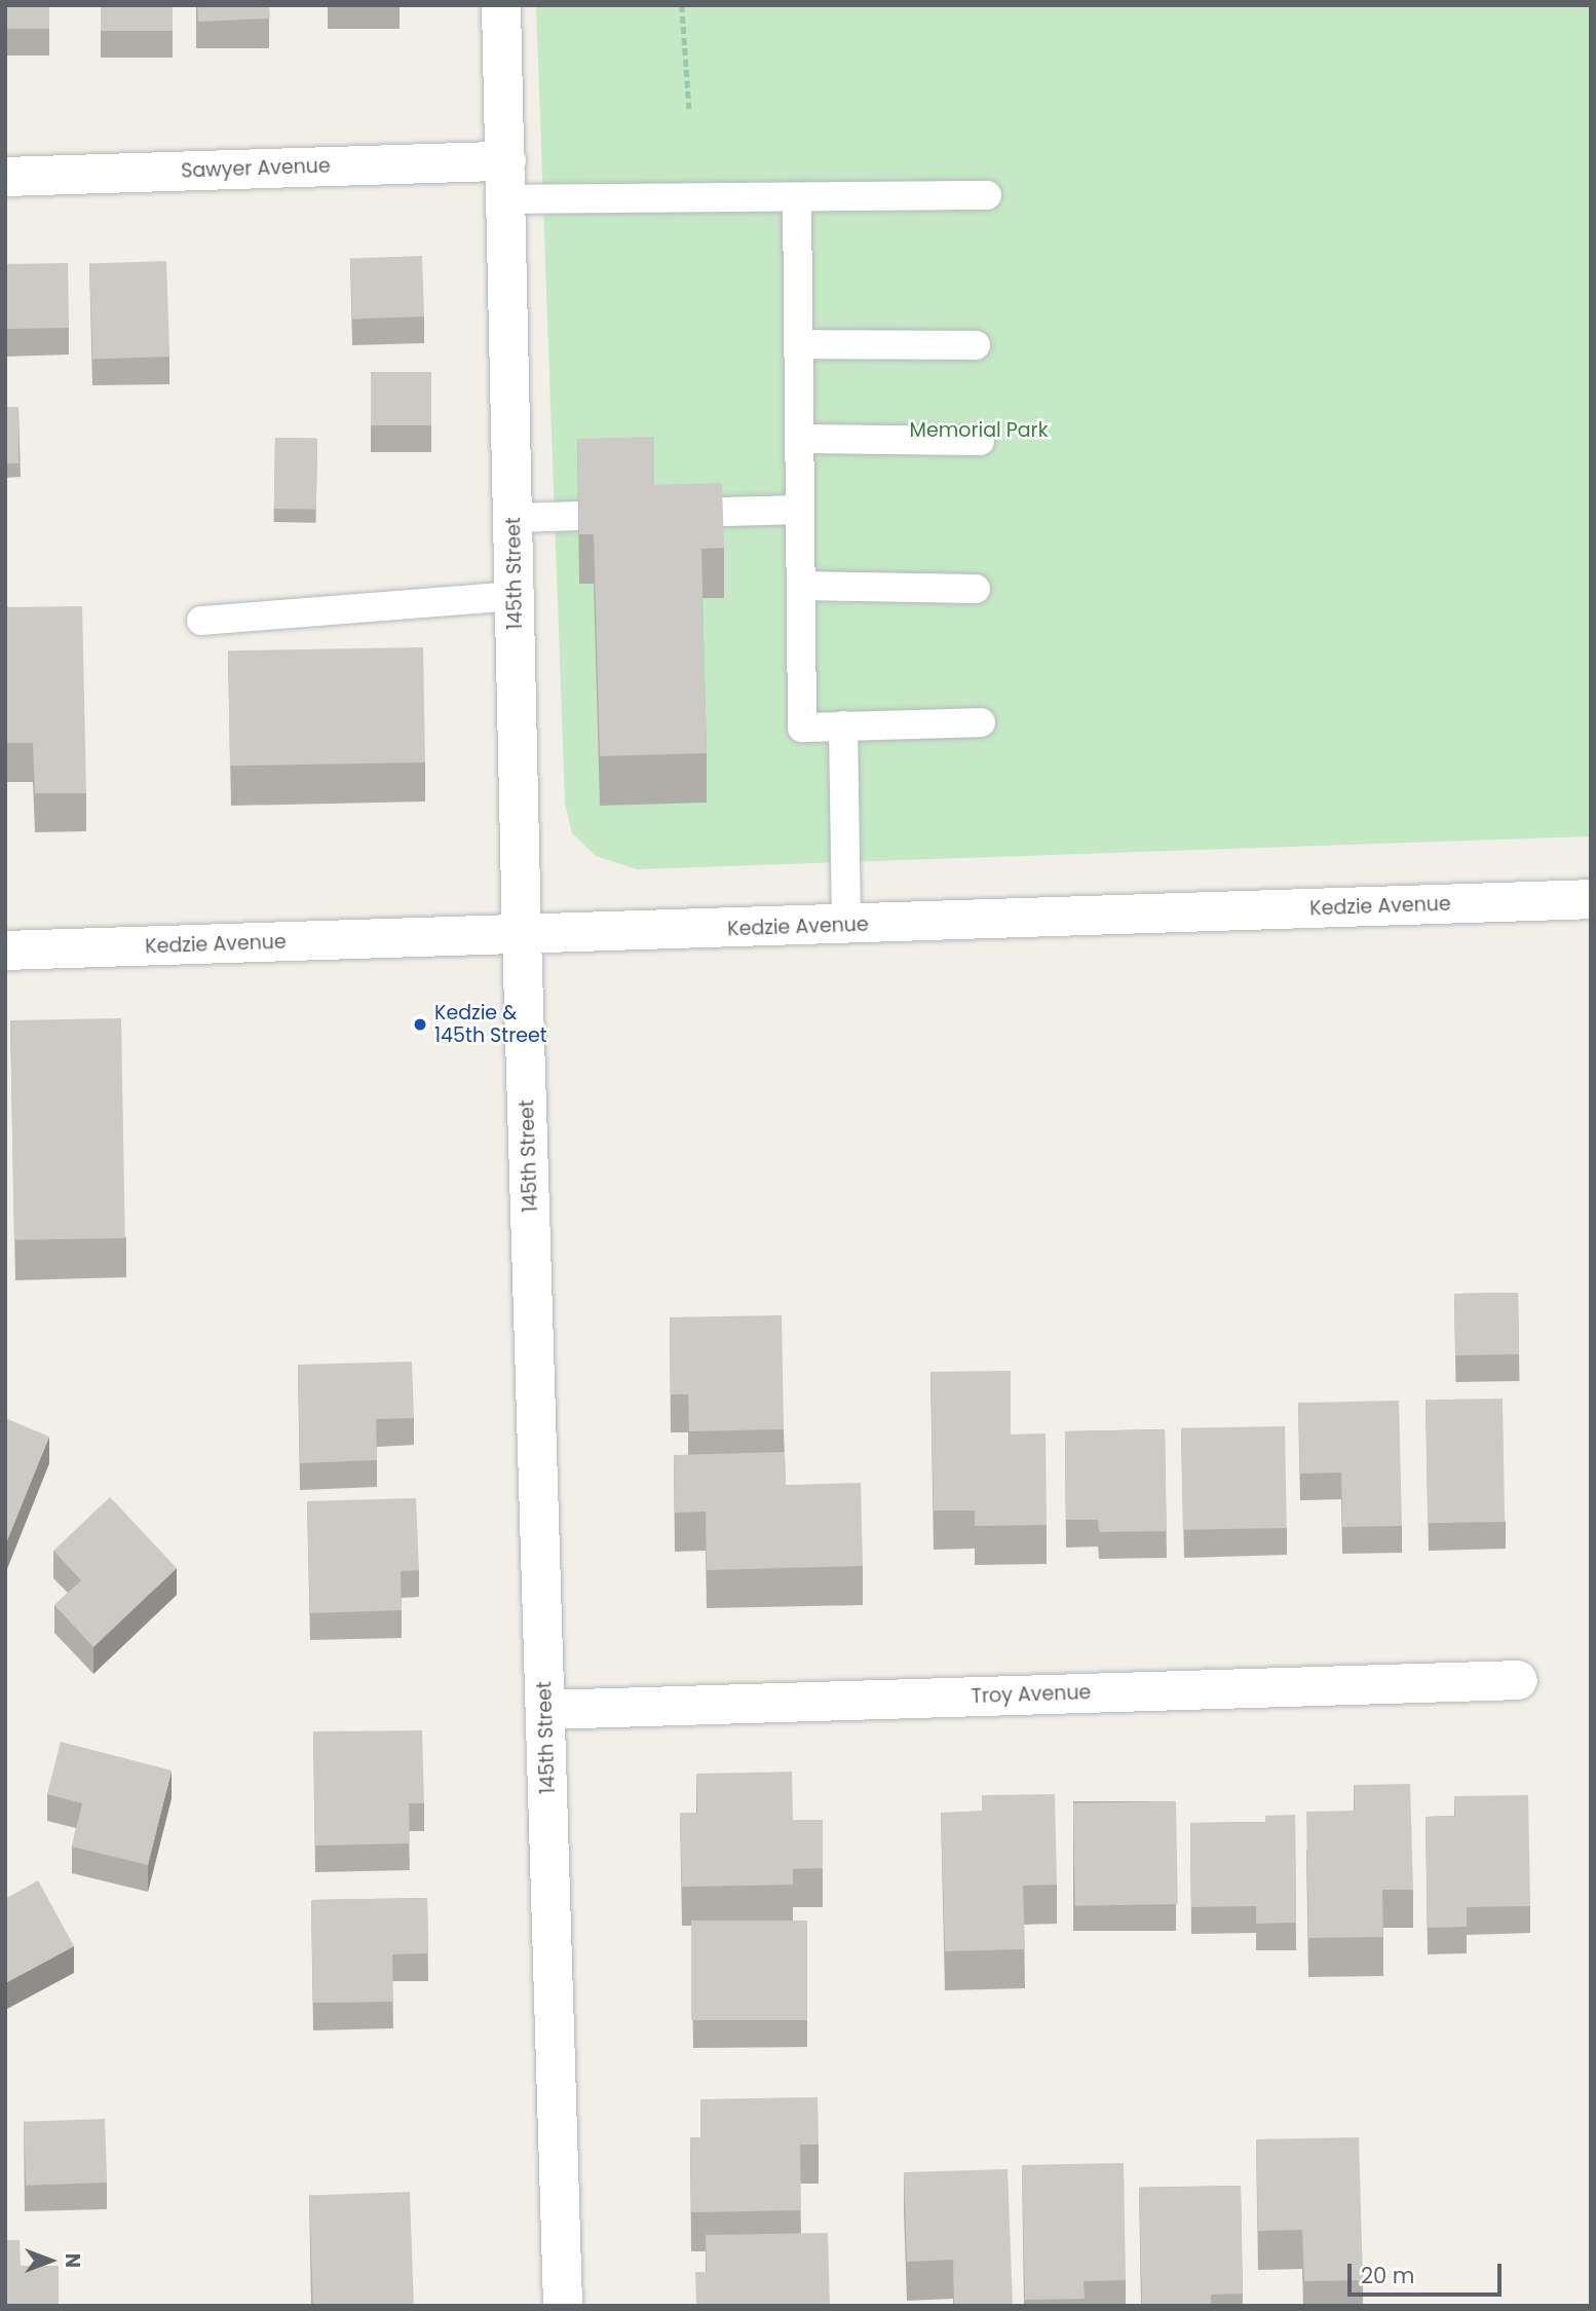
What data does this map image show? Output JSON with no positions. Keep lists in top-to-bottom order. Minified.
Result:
{"streets":{"street":["Sawyer Avenue","145th Street","Kedzie Avenue","Troy Avenue"]},"crossings":[["Sawyer Avenue","145th Street"],["145th Street","Kedzie Avenue"],["145th Street","Troy Avenue"]],"parks":["Memorial Park"],"places":["Kedzie & 145th Street"],"scale_bar":"20 m","north":"right"}
